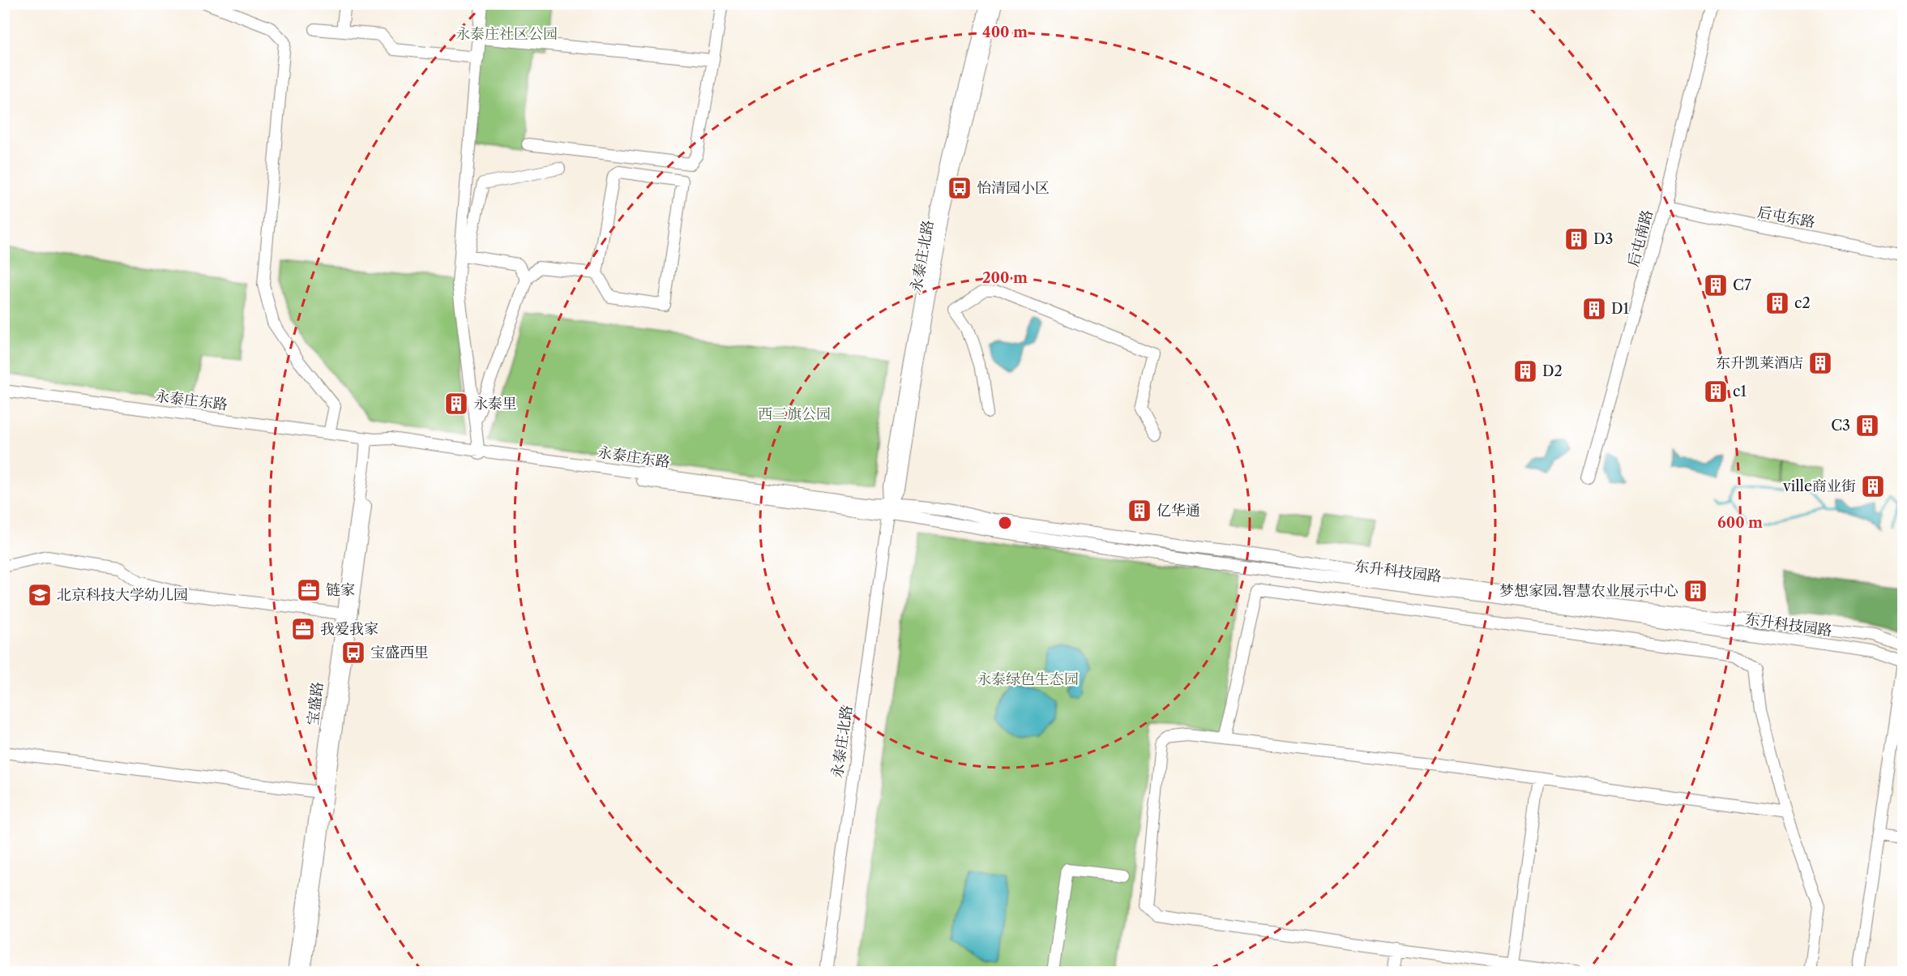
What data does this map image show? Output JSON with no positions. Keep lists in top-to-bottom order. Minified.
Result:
{"streets":{"street":["后屯东路","后屯南路","永泰庄北路","永泰庄东路","东升科技园路","宝盛路"]},"crossings":[["后屯东路","后屯南路"],["永泰庄北路","永泰庄东路"],["永泰庄北路","东升科技园路"],["永泰庄东路","东升科技园路"],["永泰庄东路","宝盛路"]],"parks":["永泰庄社区公园","西三旗公园","永泰绿色生态园"],"places":{"bus stop":["怡清园小区","宝盛西里"],"building":["D3","C7","c2","D1","东升凯莱酒店","D2","c1","永泰里","C3","ville商业街","亿华通","梦想家园.智慧农业展示中心"],"office":["链家","我爱我家"],"school or university":["北京科技大学幼儿园"]},"rings":["400 m","200 m","600 m"]}
